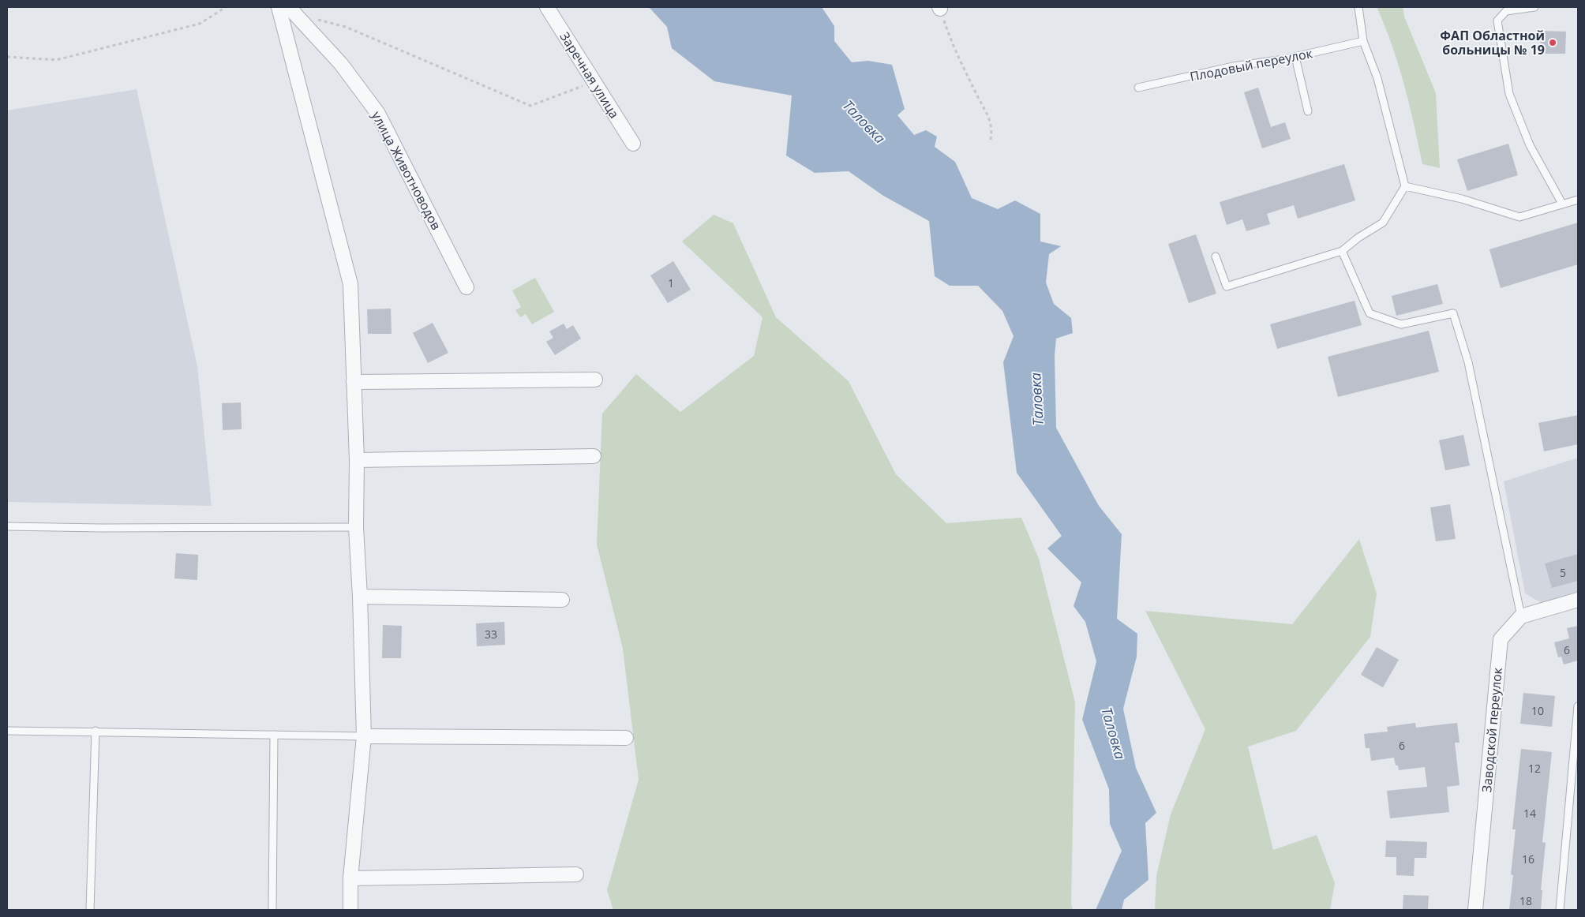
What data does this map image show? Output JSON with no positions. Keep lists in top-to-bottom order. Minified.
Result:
{"streets":{"street":["Заречная улица","улица Животноводов","Заводской переулок"],"lane":["Плодовый переулок"]},"water":["Таловка"],"places":["ФАП Областной больницы № 19"],"house_numbers":["1","5","33","6","10","6","12","14","16","18"]}
